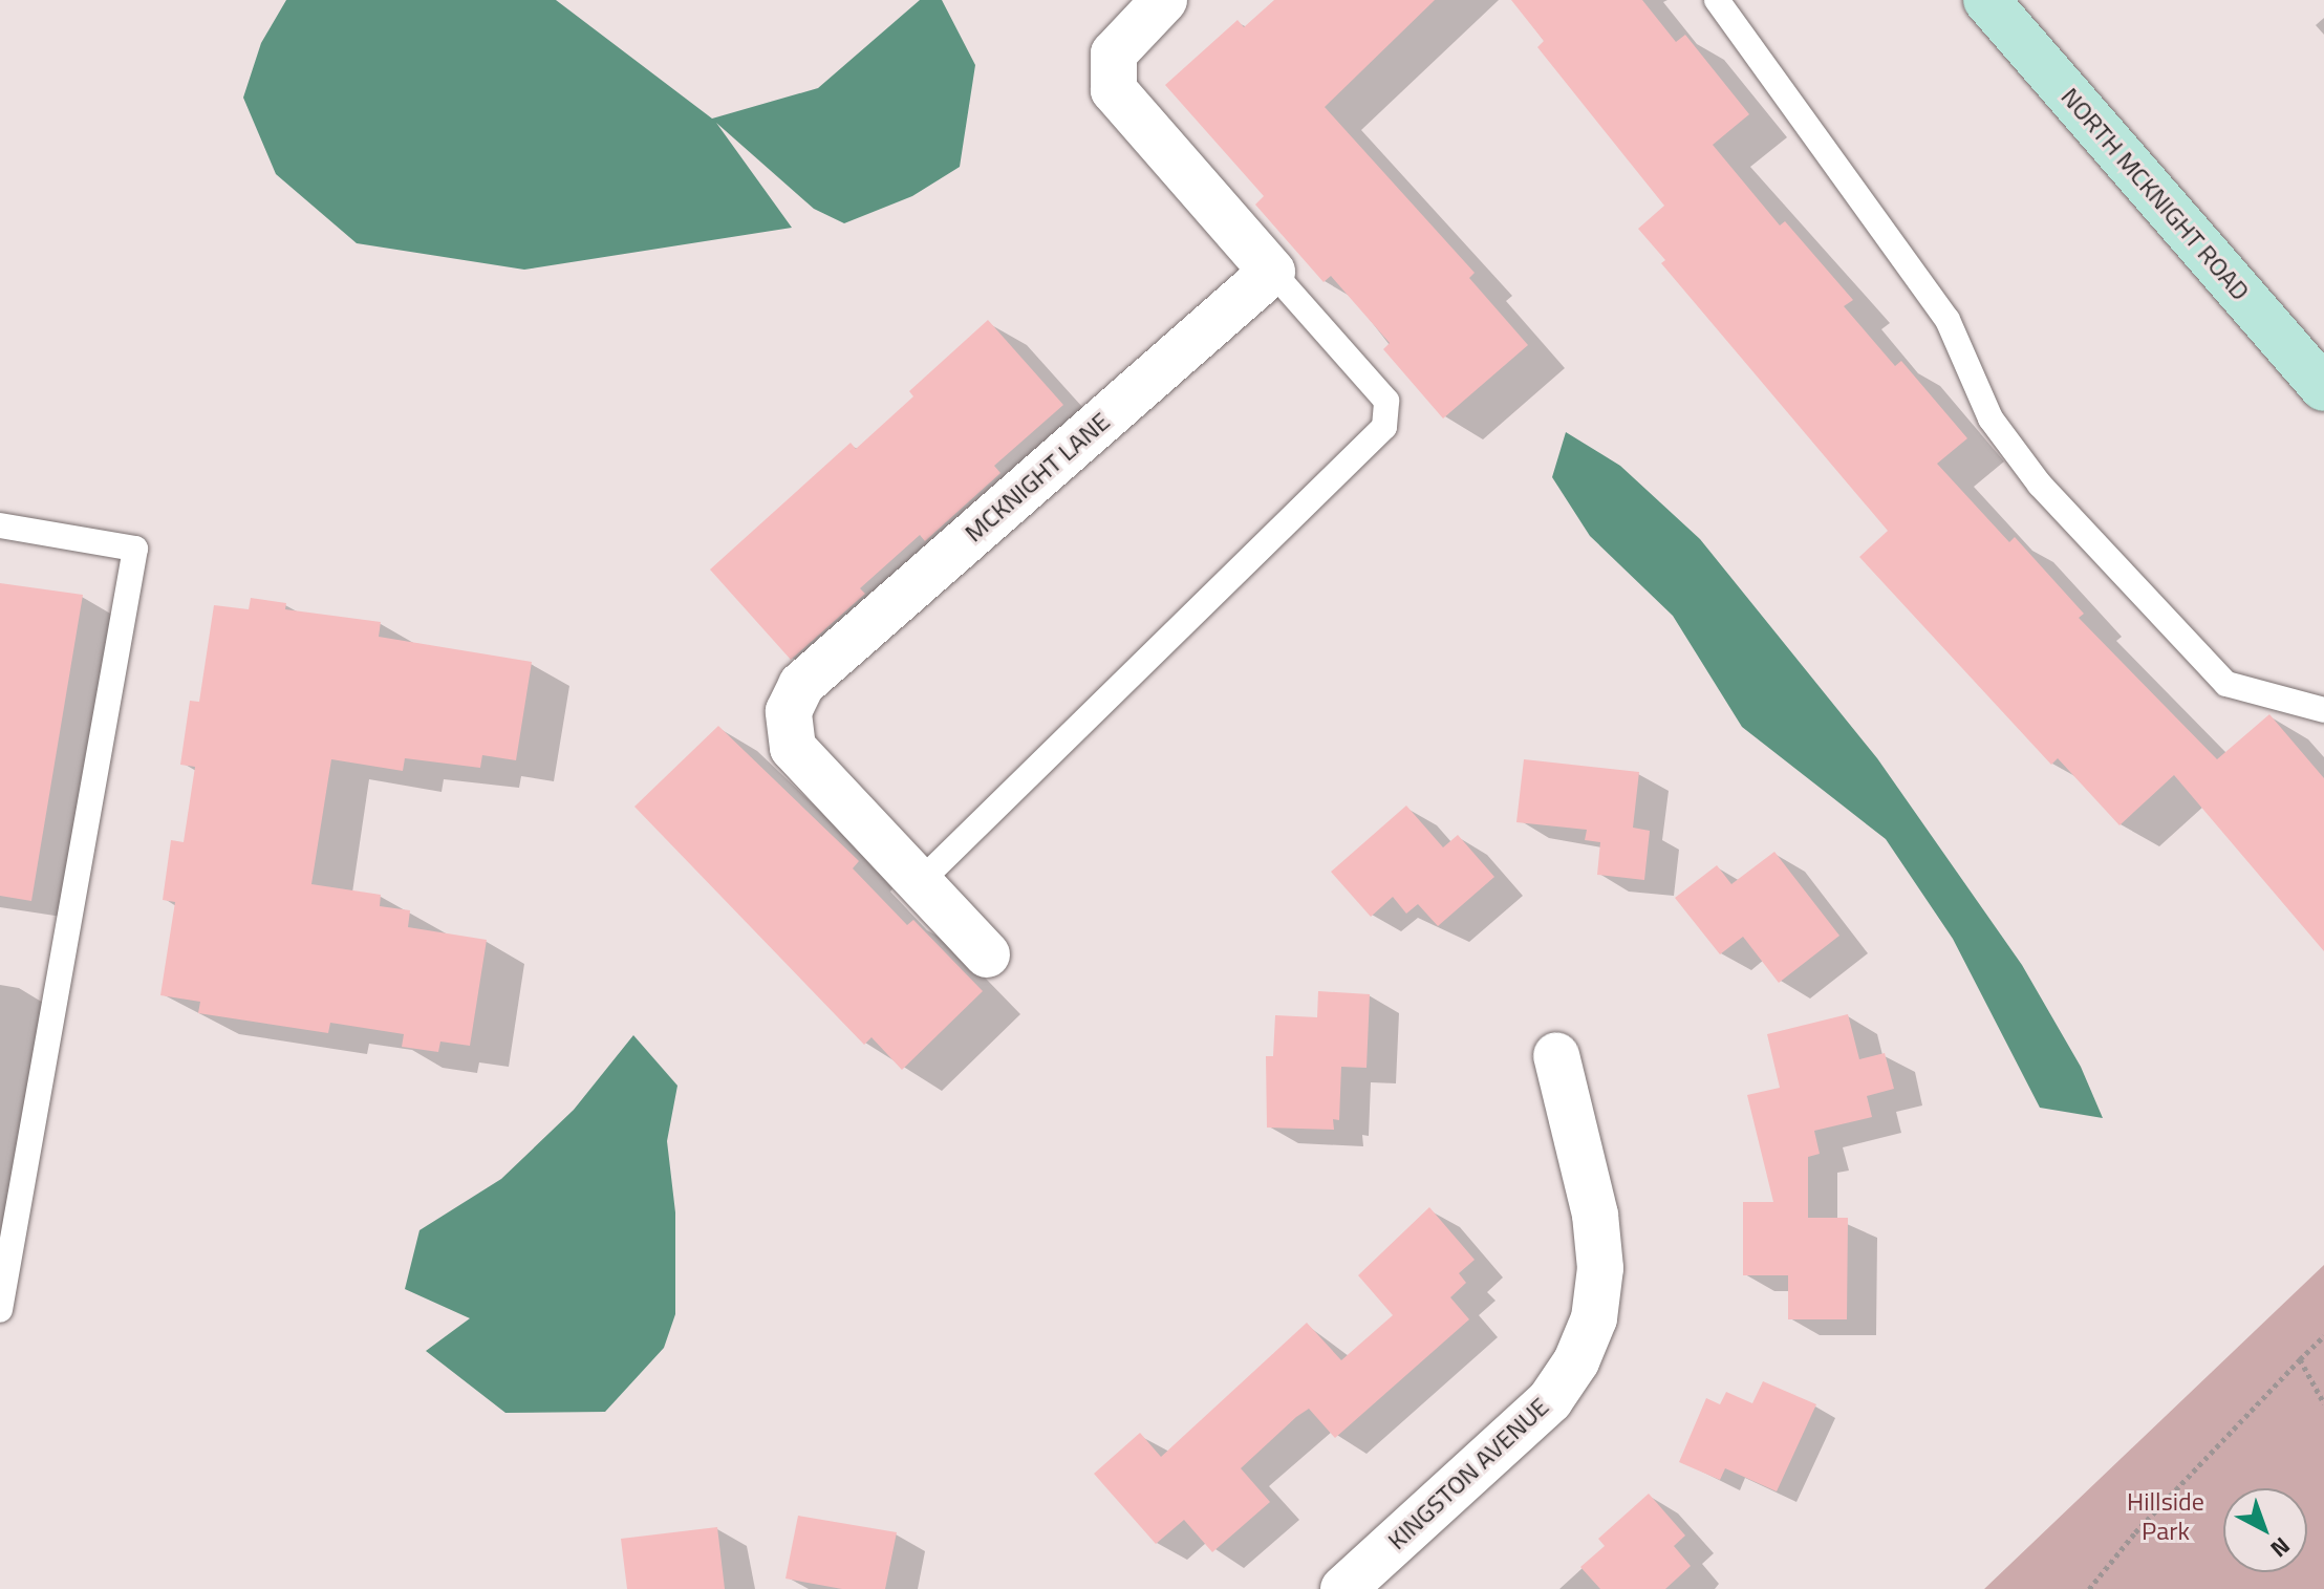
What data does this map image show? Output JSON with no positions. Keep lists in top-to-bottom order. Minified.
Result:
{"streets":{"street":["NORTH MCKNIGHT ROAD","MCKNIGHT LANE","KINGSTON AVENUE"]},"parks":["Hillside Park"],"north":"bottom right"}
